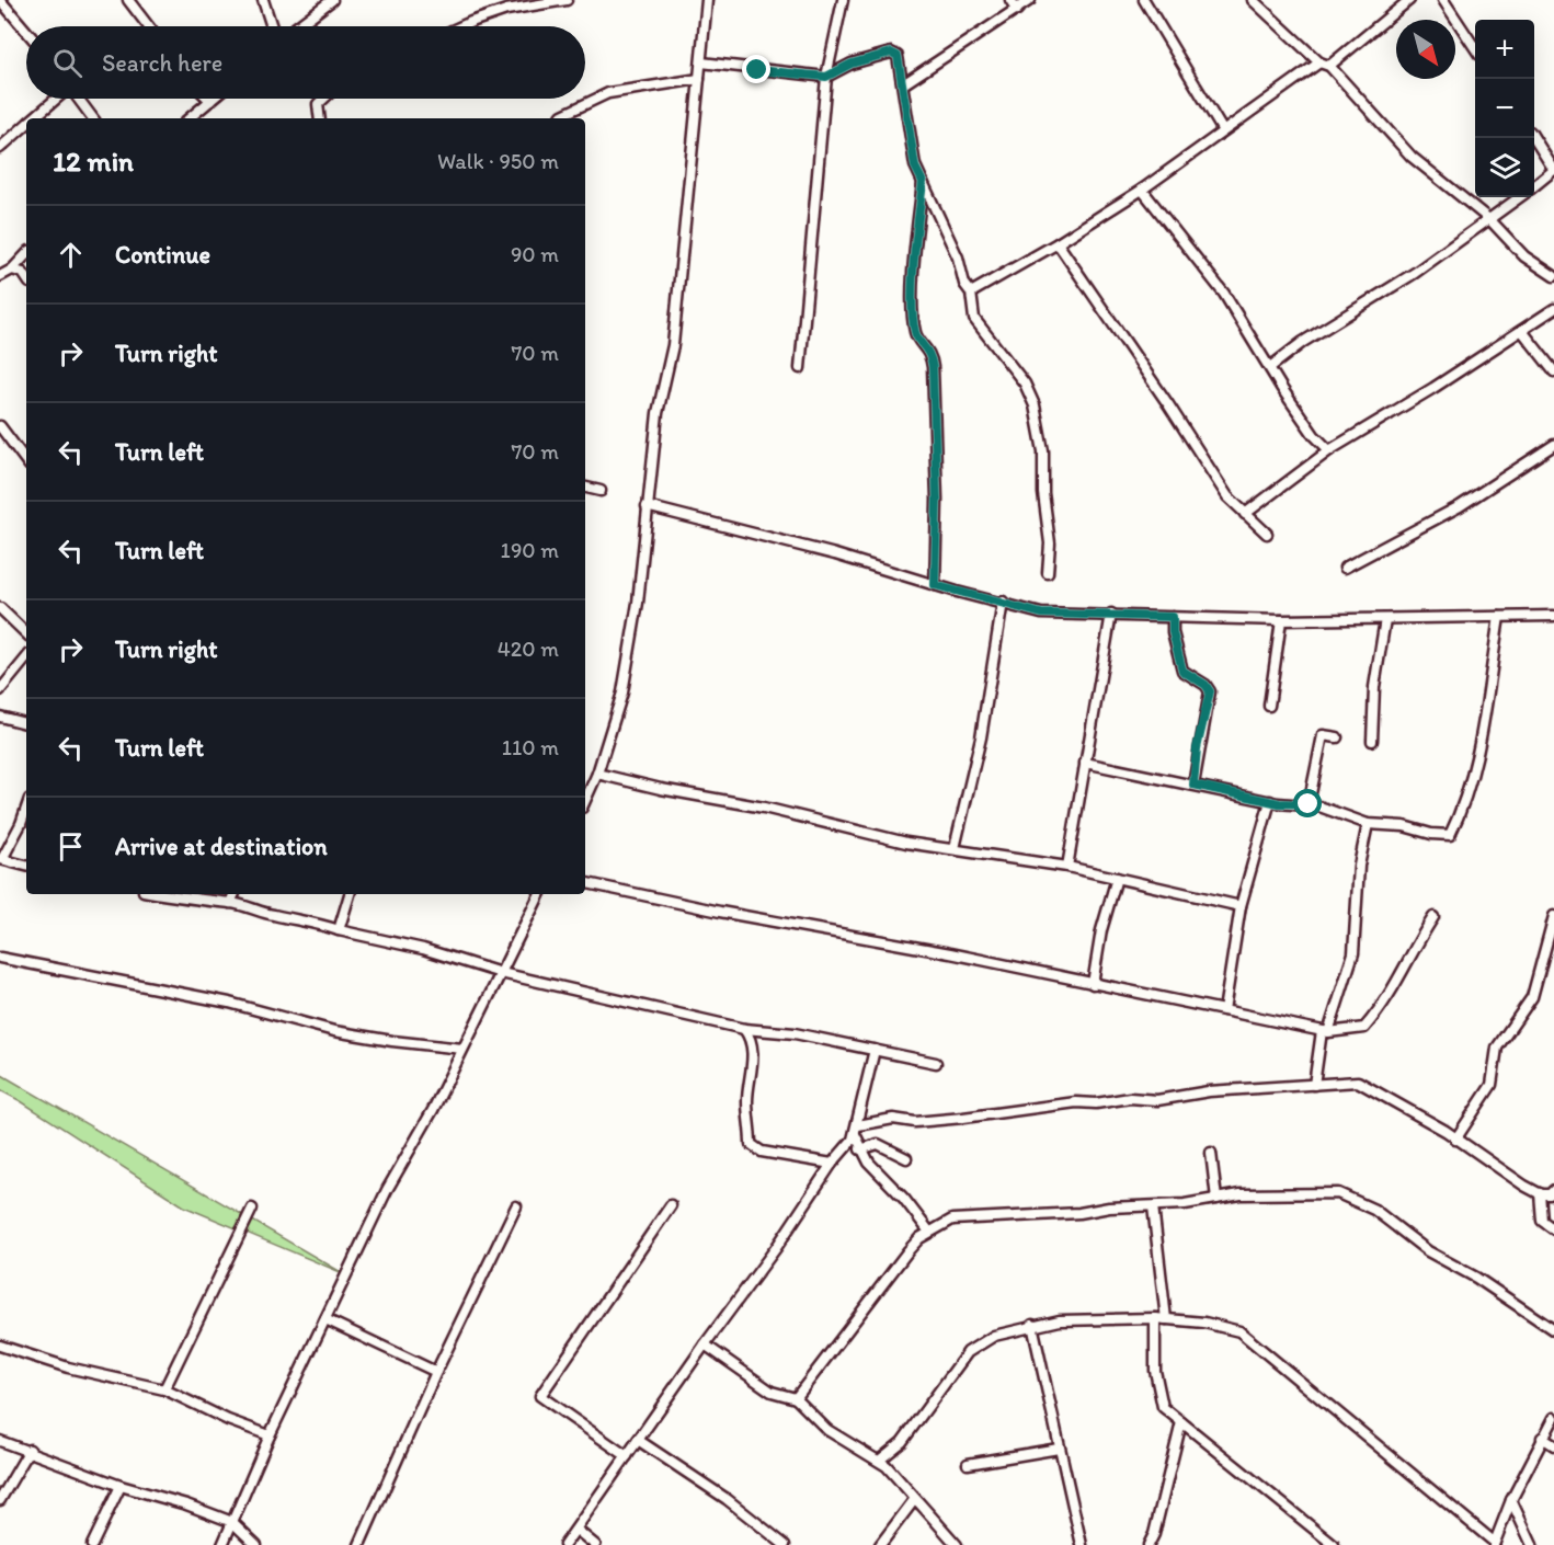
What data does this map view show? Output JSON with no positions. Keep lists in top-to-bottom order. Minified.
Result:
{"north":"bottom right","page":{"map_buttons":["+","−"],"search":"Search here","heading":["12 min","Walk · 950 m"],"list":[["Continue","90 m"],["Turn right","70 m"],["Turn left","70 m"],["Turn left","190 m"],["Turn right","420 m"],["Turn left","110 m"],"Arrive at destination"]}}
